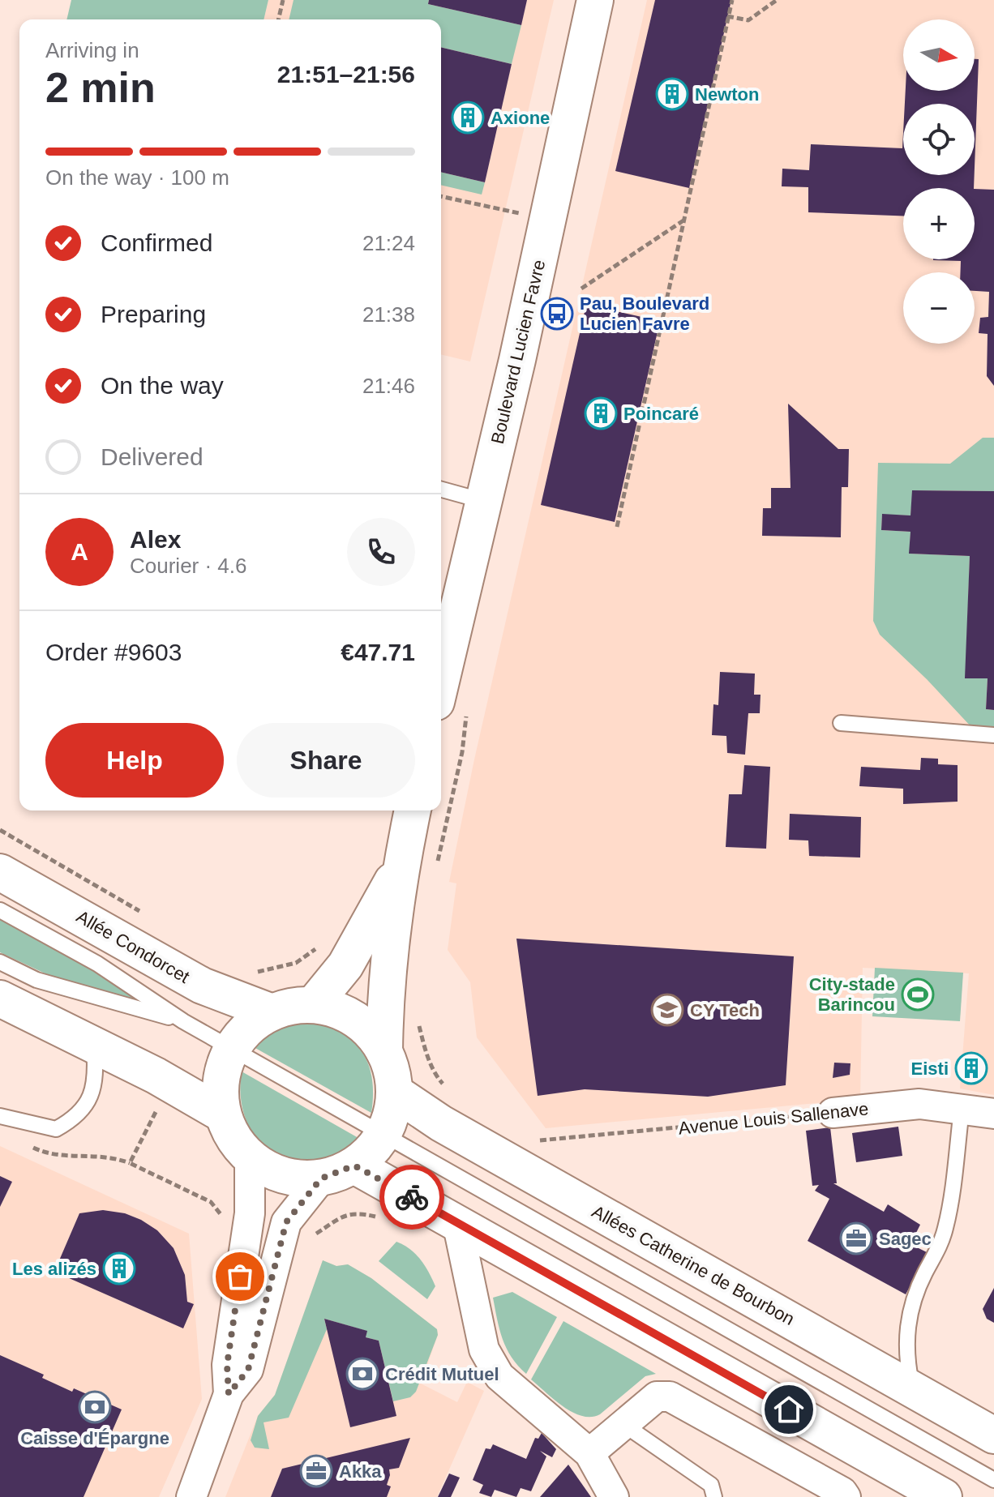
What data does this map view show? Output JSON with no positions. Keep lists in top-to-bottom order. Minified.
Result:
{"streets":{"main road":["Boulevard Lucien Favre","Allée Condorcet","Allées Catherine de Bourbon"],"street":["Avenue Louis Sallenave"]},"places":{"building":["Newton","Axione","Poincaré","Eisti","Les alizés"],"bus stop":["Pau, Boulevard Lucien Favre"],"sports":["City-stade Barincou"],"school or university":["CY Tech"],"office":["Sagec","Akka"],"bank":["Crédit Mutuel","Caisse d'Épargne"]},"north":"right","page":{"map_buttons":["+","−"],"heading":["2 min","Arriving in","21:51–21:56"],"panel":["Alex","Courier · 4.6","Order #9603","€47.71"],"bar":"On the way · 100 m","list":[["Confirmed","21:24"],["Preparing","21:38"],["On the way","21:46"],"Delivered"],"round":"A","buttons":["Help","Share"]}}
